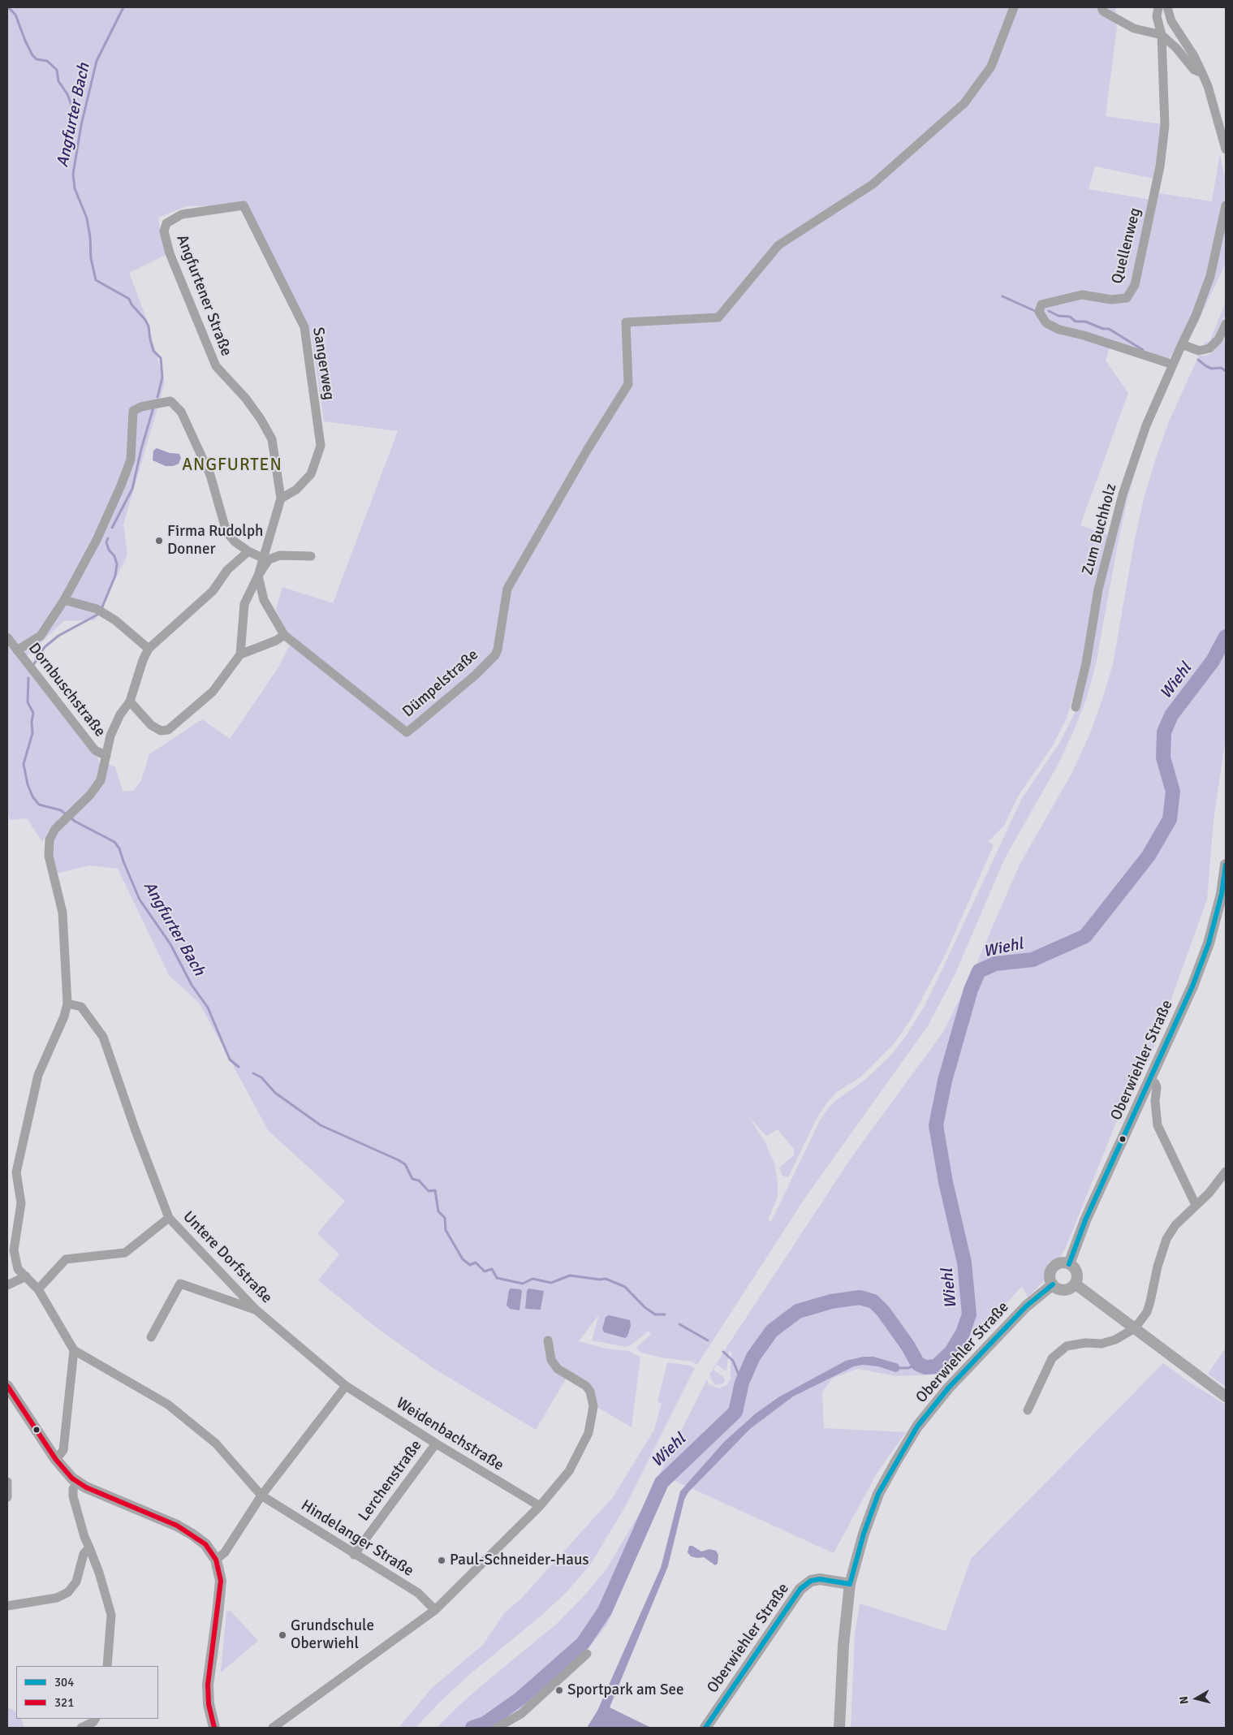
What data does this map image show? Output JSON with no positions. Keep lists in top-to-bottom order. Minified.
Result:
{"streets":{"main road":["Oberwiehler Straße"],"street":["Quellenweg","Angfurtener Straße","Sangerweg","Zum Buchholz","Dümpelstraße","Dornbuschstraße","Untere Dorfstraße","Weidenbachstraße","Lerchenstraße","Hindelanger Straße"]},"crossings":[["Quellenweg","Zum Buchholz"],["Angfurtener Straße","Sangerweg"],["Angfurtener Straße","Dümpelstraße"],["Untere Dorfstraße","Weidenbachstraße"],["Weidenbachstraße","Lerchenstraße"],["Lerchenstraße","Hindelanger Straße"]],"districts":["ANGFURTEN"],"water":["Angfurter Bach","Wiehl"],"places":["Firma Rudolph Donner","Paul-Schneider-Haus","Grundschule Oberwiehl","Sportpark am See"],"lines":["transit line 304","transit line 321"],"legend":["304","321"],"north":"left"}
